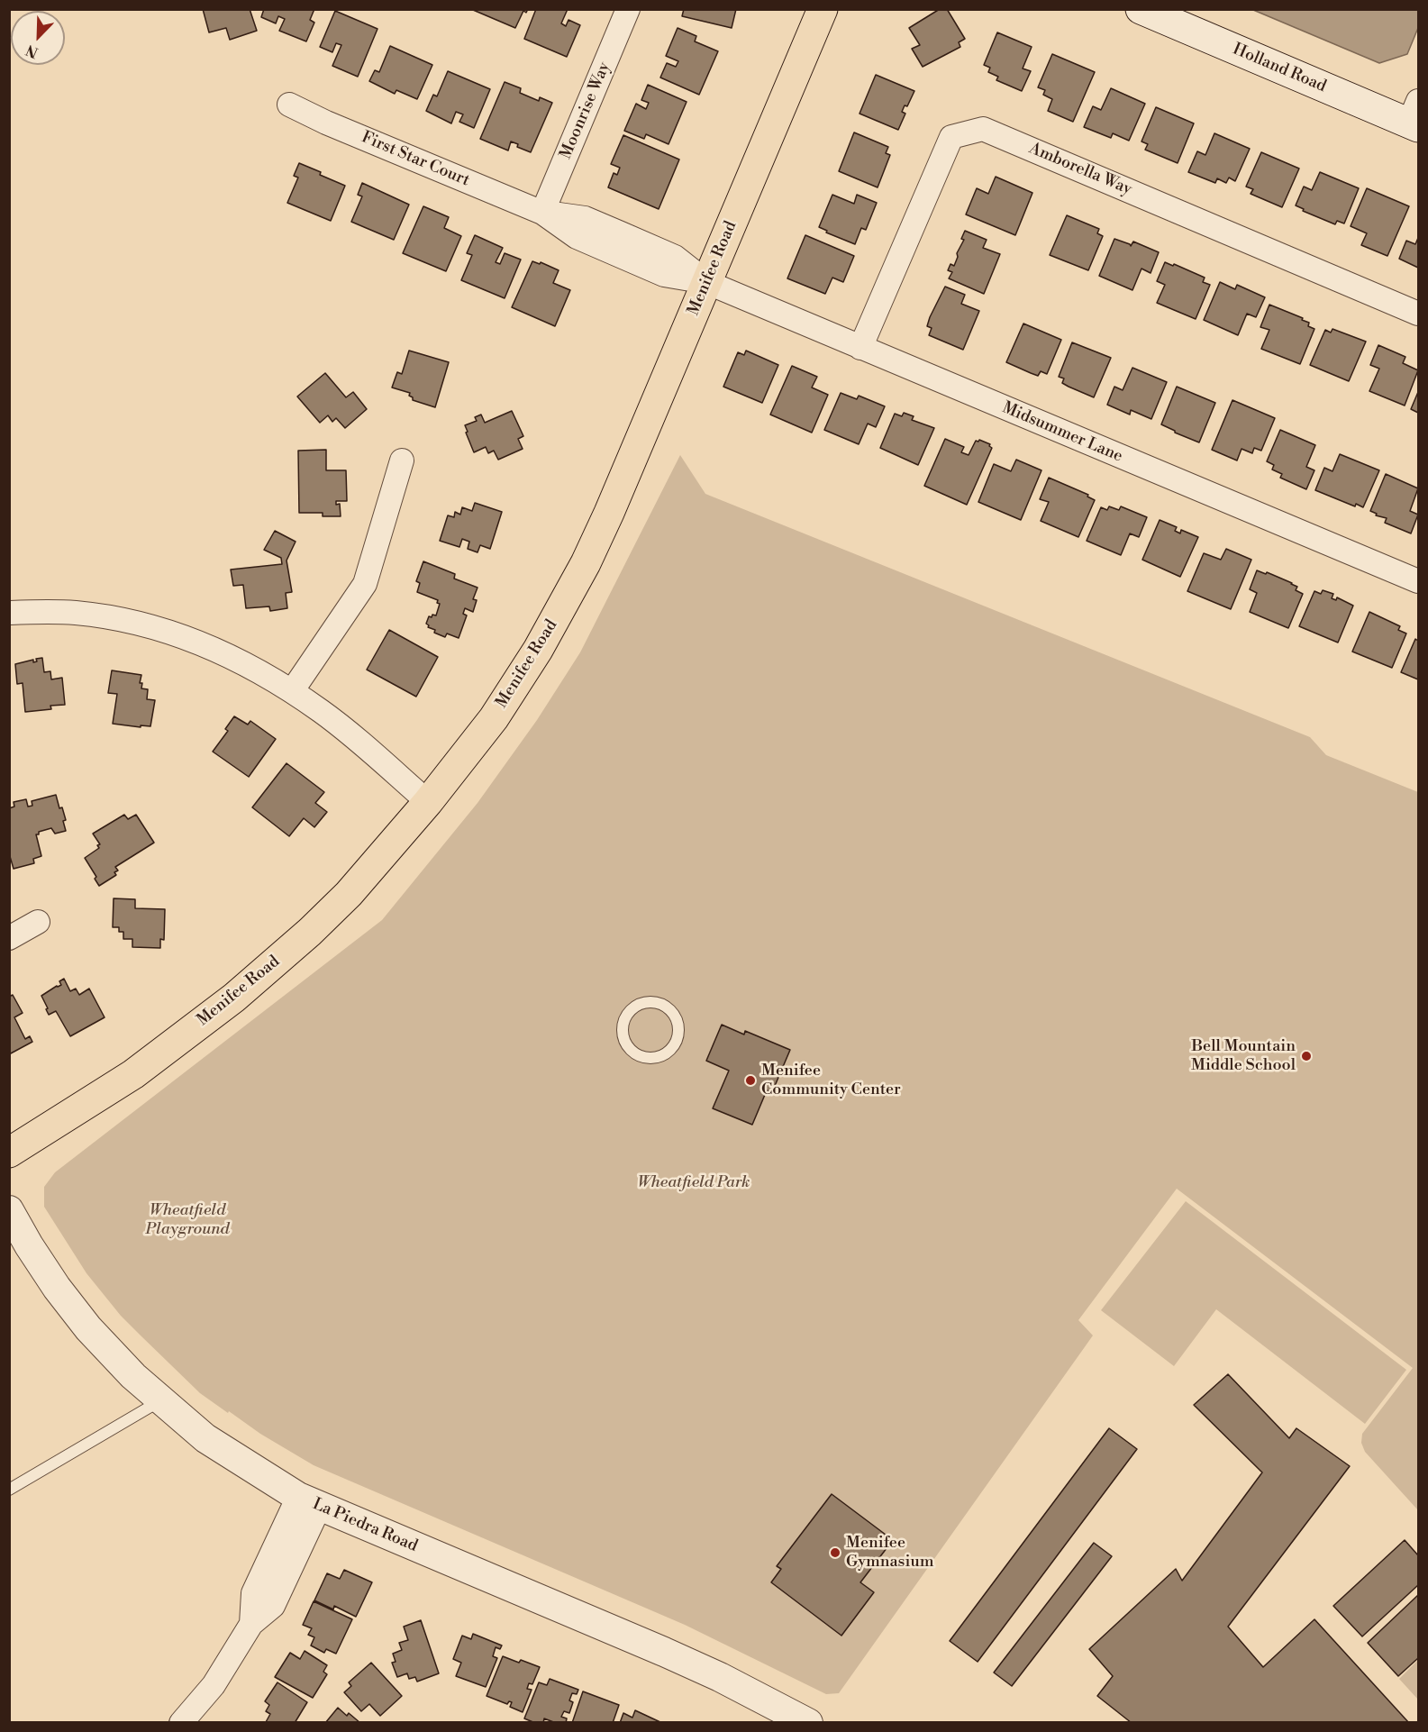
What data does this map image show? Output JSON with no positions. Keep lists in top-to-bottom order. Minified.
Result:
{"streets":{"main road":["Holland Road","Menifee Road"],"street":["Moonrise Way","First Star Court","Amborella Way","Midsummer Lane","La Piedra Road"]},"crossings":[["Moonrise Way","First Star Court"],["First Star Court","Menifee Road"],["First Star Court","Midsummer Lane"],["Amborella Way","Midsummer Lane"],["Menifee Road","Midsummer Lane"]],"parks":["Wheatfield Park","Wheatfield Playground"],"places":["Bell Mountain Middle School","Menifee Community Center","Menifee Gymnasium"],"north":"bottom left"}
